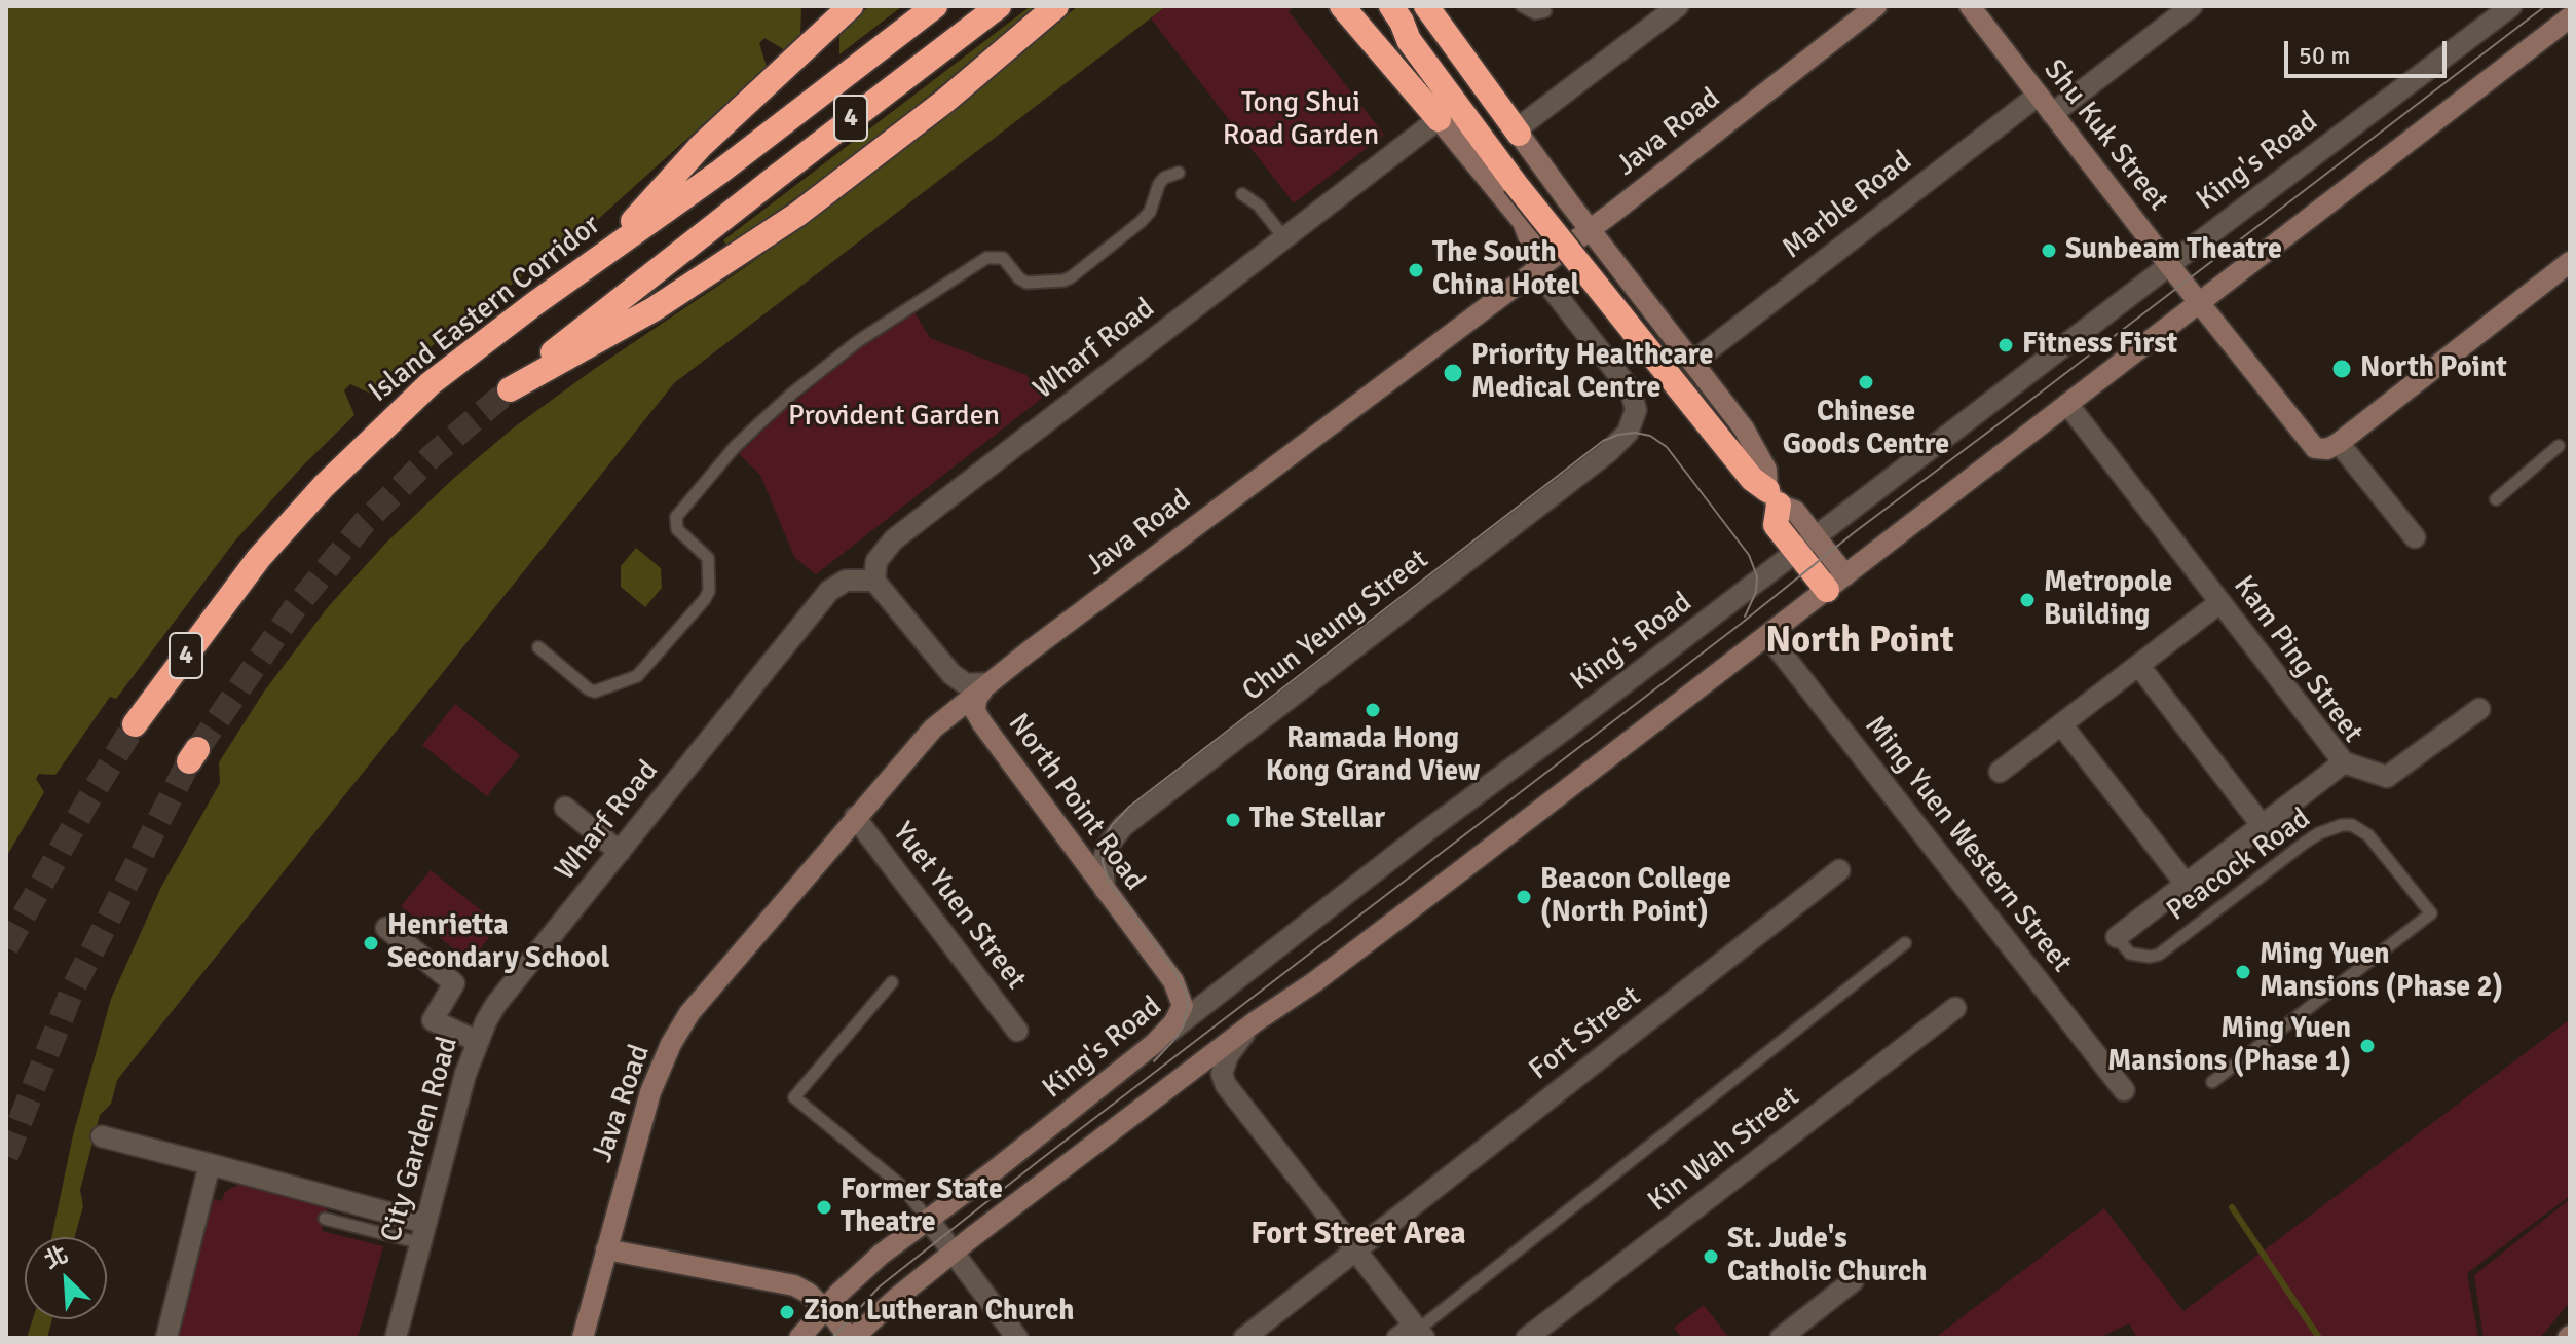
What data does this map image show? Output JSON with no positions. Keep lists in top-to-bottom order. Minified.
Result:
{"streets":{"highway":["4","Island Eastern Corridor"],"main road":["Java Road","Shu Kuk Street","King's Road","North Point Road"],"street":["Marble Road","Wharf Road","Chun Yeung Street","Kam Ping Street","Ming Yuen Western Street","Yuet Yuen Street","Fort Street","City Garden Road","Kin Wah Street"],"lane":["Peacock Road"]},"crossings":[["Java Road","Chun Yeung Street"],["Java Road","North Point Road"],["Java Road","Yuet Yuen Street"],["Shu Kuk Street","King's Road"],["Shu Kuk Street","Marble Road"],["King's Road","North Point Road"],["Wharf Road","City Garden Road"],["Chun Yeung Street","North Point Road"],["Kam Ping Street","Peacock Road"]],"districts":["North Point","Fort Street Area"],"parks":["Tong Shui Road Garden","Provident Garden"],"places":["Sunbeam Theatre","The South China Hotel","Fitness First","North Point","Priority Healthcare Medical Centre","Chinese Goods Centre","Metropole Building","Ramada Hong Kong Grand View","The Stellar","Beacon College (North Point)","Henrietta Secondary School","Ming Yuen Mansions (Phase 2)","Ming Yuen Mansions (Phase 1)","Former State Theatre","St. Jude's Catholic Church","Zion Lutheran Church"],"scale_bar":"50 m","north":"top left"}
